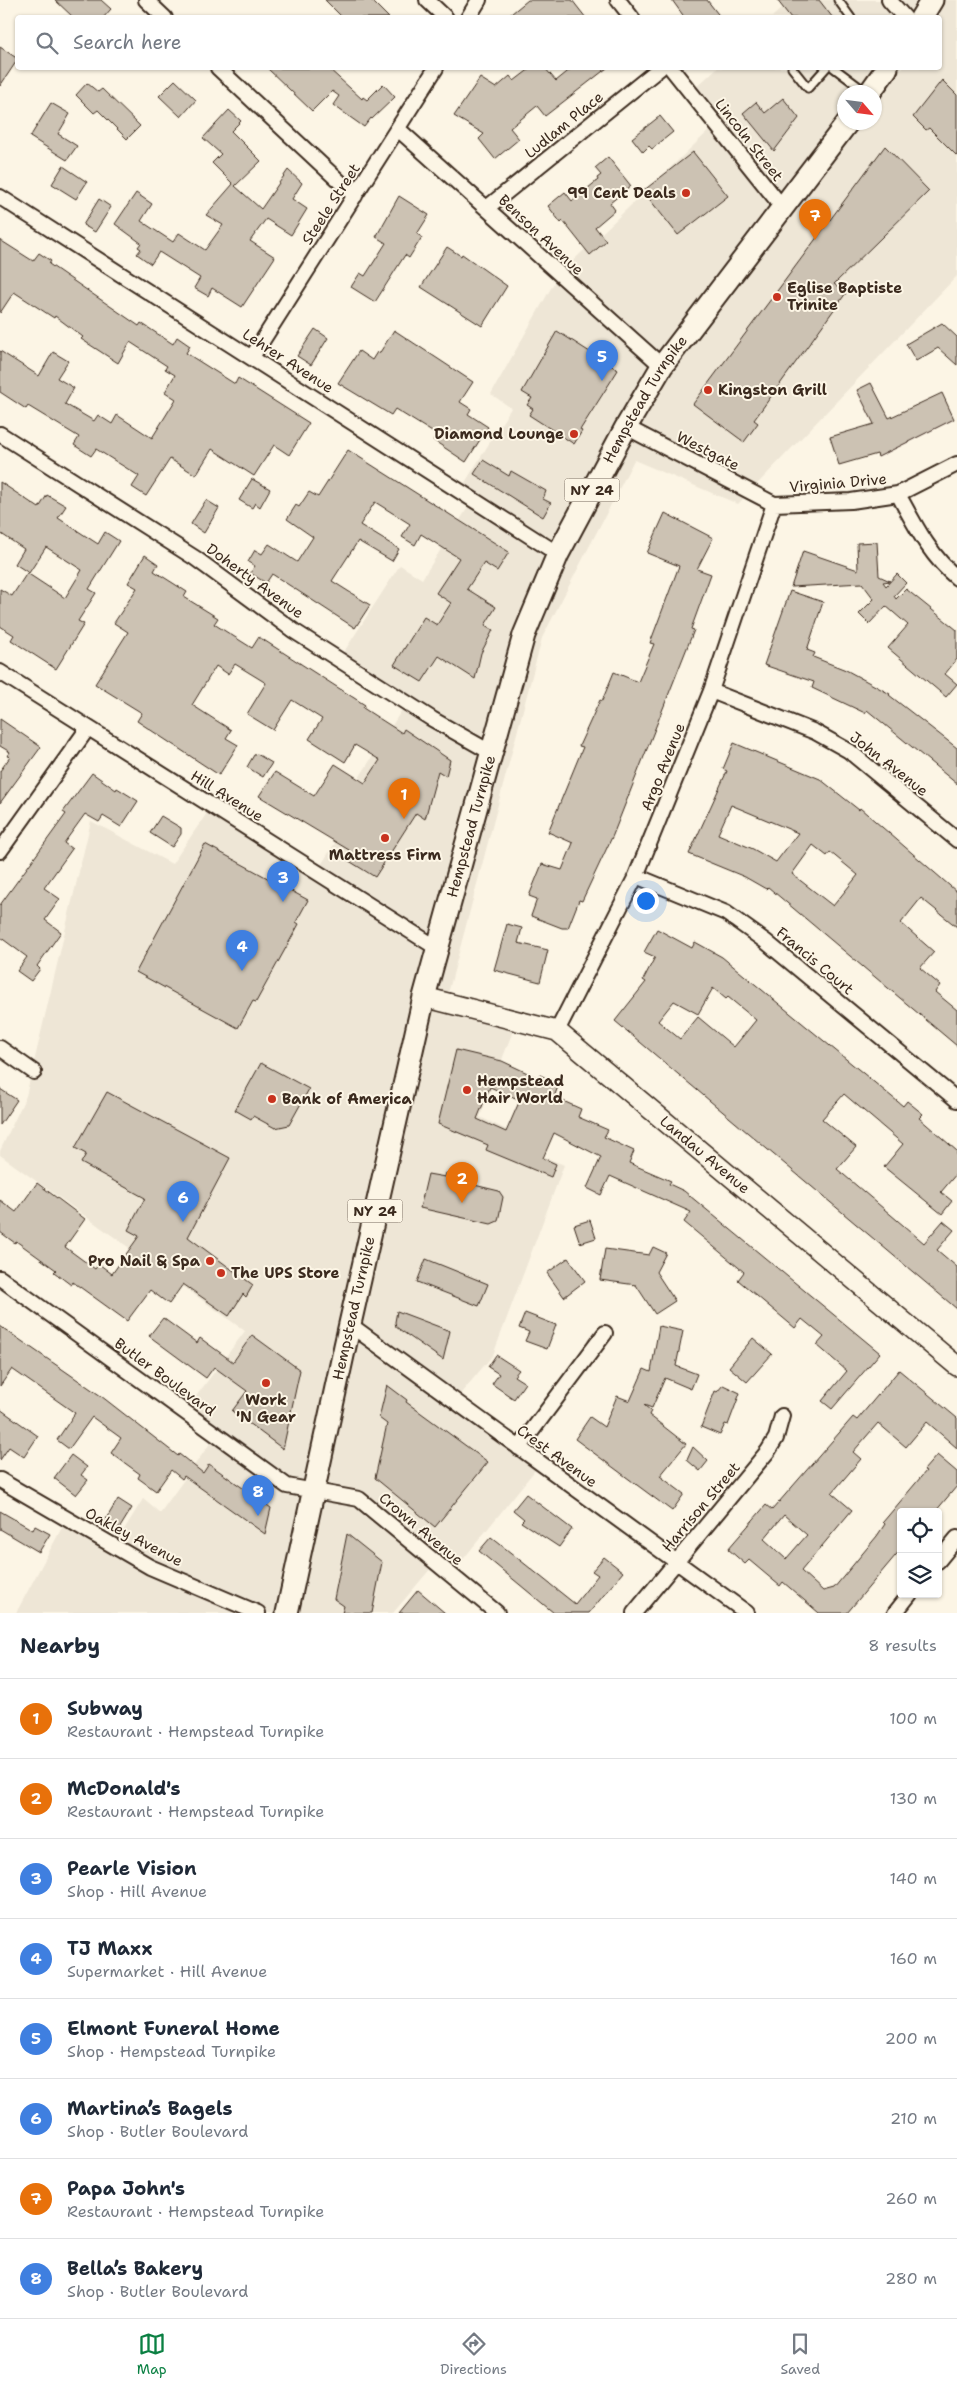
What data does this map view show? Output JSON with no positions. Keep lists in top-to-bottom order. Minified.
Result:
{"streets":{"main road":["Hempstead Turnpike","NY 24"],"street":["Ludlam Place","Lincoln Street","Steele Street","Benson Avenue","Lehrer Avenue","Westgate","Virginia Drive","Doherty Avenue","John Avenue","Argo Avenue","Hill Avenue","Francis Court","Landau Avenue","Butler Boulevard","Crest Avenue","Harrison Street","Crown Avenue","Oakley Avenue"]},"crossings":[["Ludlam Place","Benson Avenue"],["Lincoln Street","Hempstead Turnpike"],["Steele Street","Benson Avenue"],["Steele Street","Lehrer Avenue"],["Benson Avenue","Hempstead Turnpike"],["Lehrer Avenue","Hempstead Turnpike"],["Hempstead Turnpike","Westgate"],["Hempstead Turnpike","Doherty Avenue"],["Hempstead Turnpike","Hill Avenue"],["Hempstead Turnpike","Landau Avenue"],["Hempstead Turnpike","Butler Boulevard"],["Hempstead Turnpike","Crest Avenue"],["Hempstead Turnpike","Crown Avenue"],["Westgate","Virginia Drive"],["Westgate","Argo Avenue"],["Virginia Drive","Argo Avenue"],["John Avenue","Argo Avenue"],["Argo Avenue","Francis Court"],["Argo Avenue","Landau Avenue"],["Butler Boulevard","Crown Avenue"],["Crest Avenue","Harrison Street"]],"places":["99 Cent Deals","Eglise Baptiste Trinite","Kingston Grill","Diamond Lounge","Mattress Firm","Hempstead Hair World","Bank of America","Pro Nail & Spa","The UPS Store","Work 'N Gear"],"north":"bottom right","page":{"search":"Search here","pins":["7","5","1","3","4","2","6","8"],"heading":["Nearby","8 results"],"list":[{"mark":"1","name":"Subway","note":"Restaurant · Hempstead Turnpike","value":"100 m"},{"mark":"2","name":"McDonald's","note":"Restaurant · Hempstead Turnpike","value":"130 m"},{"mark":"3","name":"Pearle Vision","note":"Shop · Hill Avenue","value":"140 m"},{"mark":"4","name":"TJ Maxx","note":"Supermarket · Hill Avenue","value":"160 m"},{"mark":"5","name":"Elmont Funeral Home","note":"Shop · Hempstead Turnpike","value":"200 m"},{"mark":"6","name":"Martina’s Bagels","note":"Shop · Butler Boulevard","value":"210 m"},{"mark":"7","name":"Papa John's","note":"Restaurant · Hempstead Turnpike","value":"260 m"},{"mark":"8","name":"Bella’s Bakery","note":"Shop · Butler Boulevard","value":"280 m"}],"nav":["Map","Directions","Saved"]}}
